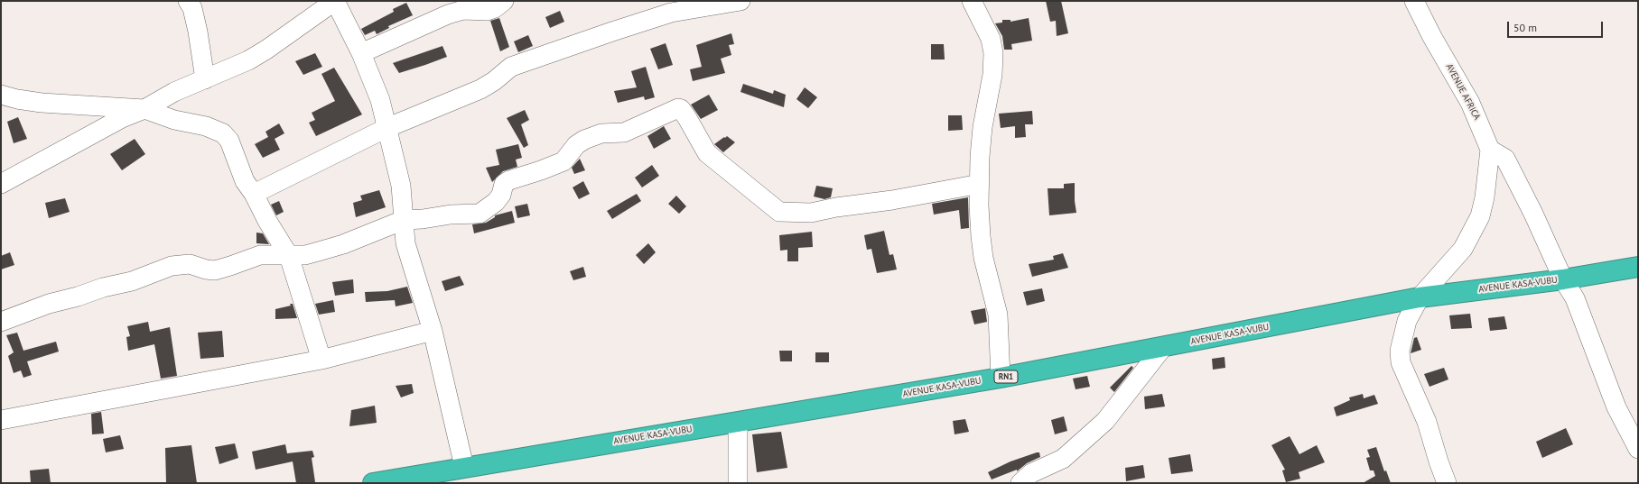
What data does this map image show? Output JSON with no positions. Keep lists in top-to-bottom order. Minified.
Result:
{"streets":{"highway":["AVENUE KASA-VUBU","RN1"],"street":["AVENUE AFRICA"]},"crossings":[["AVENUE AFRICA","AVENUE KASA-VUBU"]],"scale_bar":"50 m"}
